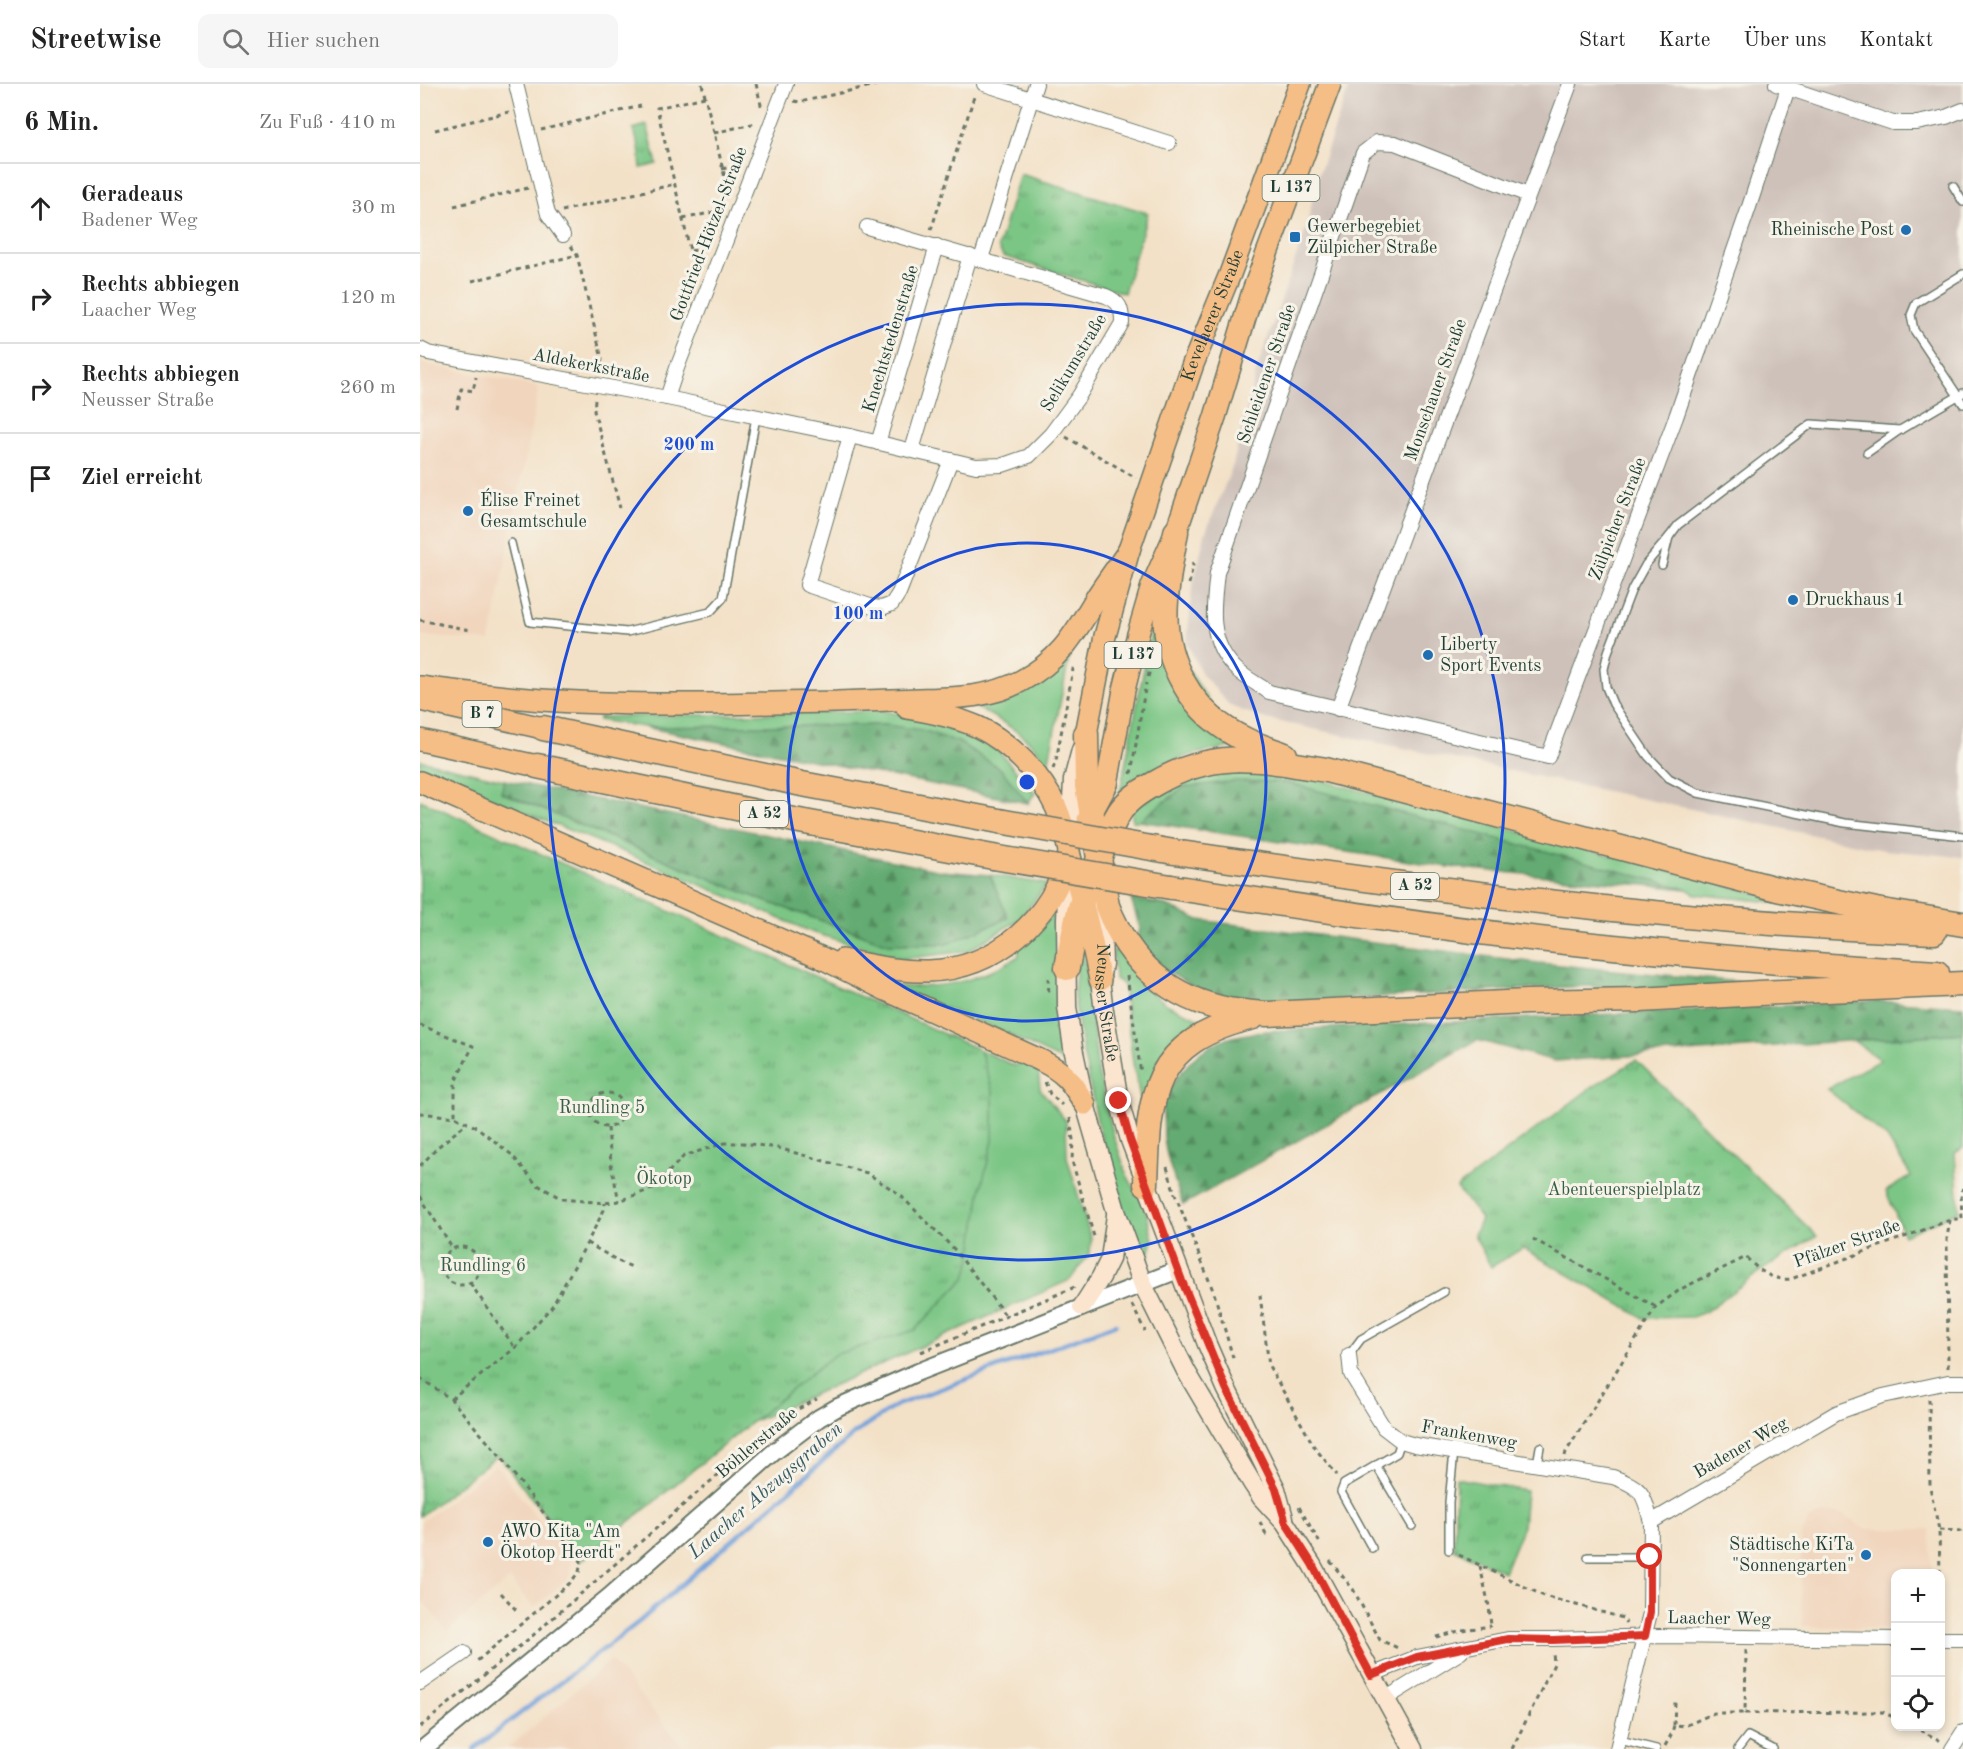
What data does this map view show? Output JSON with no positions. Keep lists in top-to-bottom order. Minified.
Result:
{"streets":{"highway":["A 52"],"main road":["L 137","Kevelaerer Straße","B 7","Neusser Straße"],"street":["Gottfried-Hötzel-Straße","Knechtstedenstraße","Selikumstraße","Aldekerkstraße","Schleidener Straße","Monschauer Straße","Zülpicher Straße","Frankenweg","Böhlerstraße","Badener Weg","Laacher Weg"],"path":["Pfälzer Straße"]},"crossings":[["Gottfried-Hötzel-Straße","Aldekerkstraße"],["Kevelaerer Straße","Neusser Straße"],["Knechtstedenstraße","Selikumstraße"],["Knechtstedenstraße","Aldekerkstraße"],["Selikumstraße","Aldekerkstraße"],["Schleidener Straße","Monschauer Straße"],["Schleidener Straße","Zülpicher Straße"],["Monschauer Straße","Zülpicher Straße"],["B 7","A 52"],["Neusser Straße","Böhlerstraße"],["Neusser Straße","Laacher Weg"],["Frankenweg","Badener Weg"]],"water":["Laacher Abzugsgraben"],"parks":["Rundling 5","Ökotop","Abenteuerspielplatz","Rundling 6"],"places":{"other":["Rheinische Post","Élise Freinet Gesamtschule","Druckhaus 1","Liberty Sport Events","AWO Kita \"Am Ökotop Heerdt\"","Städtische KiTa \"Sonnengarten\""],"transit":["Gewerbegebiet Zülpicher Straße"]},"page":{"header":"Streetwise","search":"Hier suchen","nav":["Start","Karte","Über uns","Kontakt"],"heading":["6 Min.","Zu Fuß · 410 m"],"list":[["Geradeaus","Badener Weg","30 m"],["Rechts abbiegen","Laacher Weg","120 m"],["Rechts abbiegen","Neusser Straße","260 m"],"Ziel erreicht"],"map_buttons":["+","−"]},"rings":["200 m","100 m"]}
